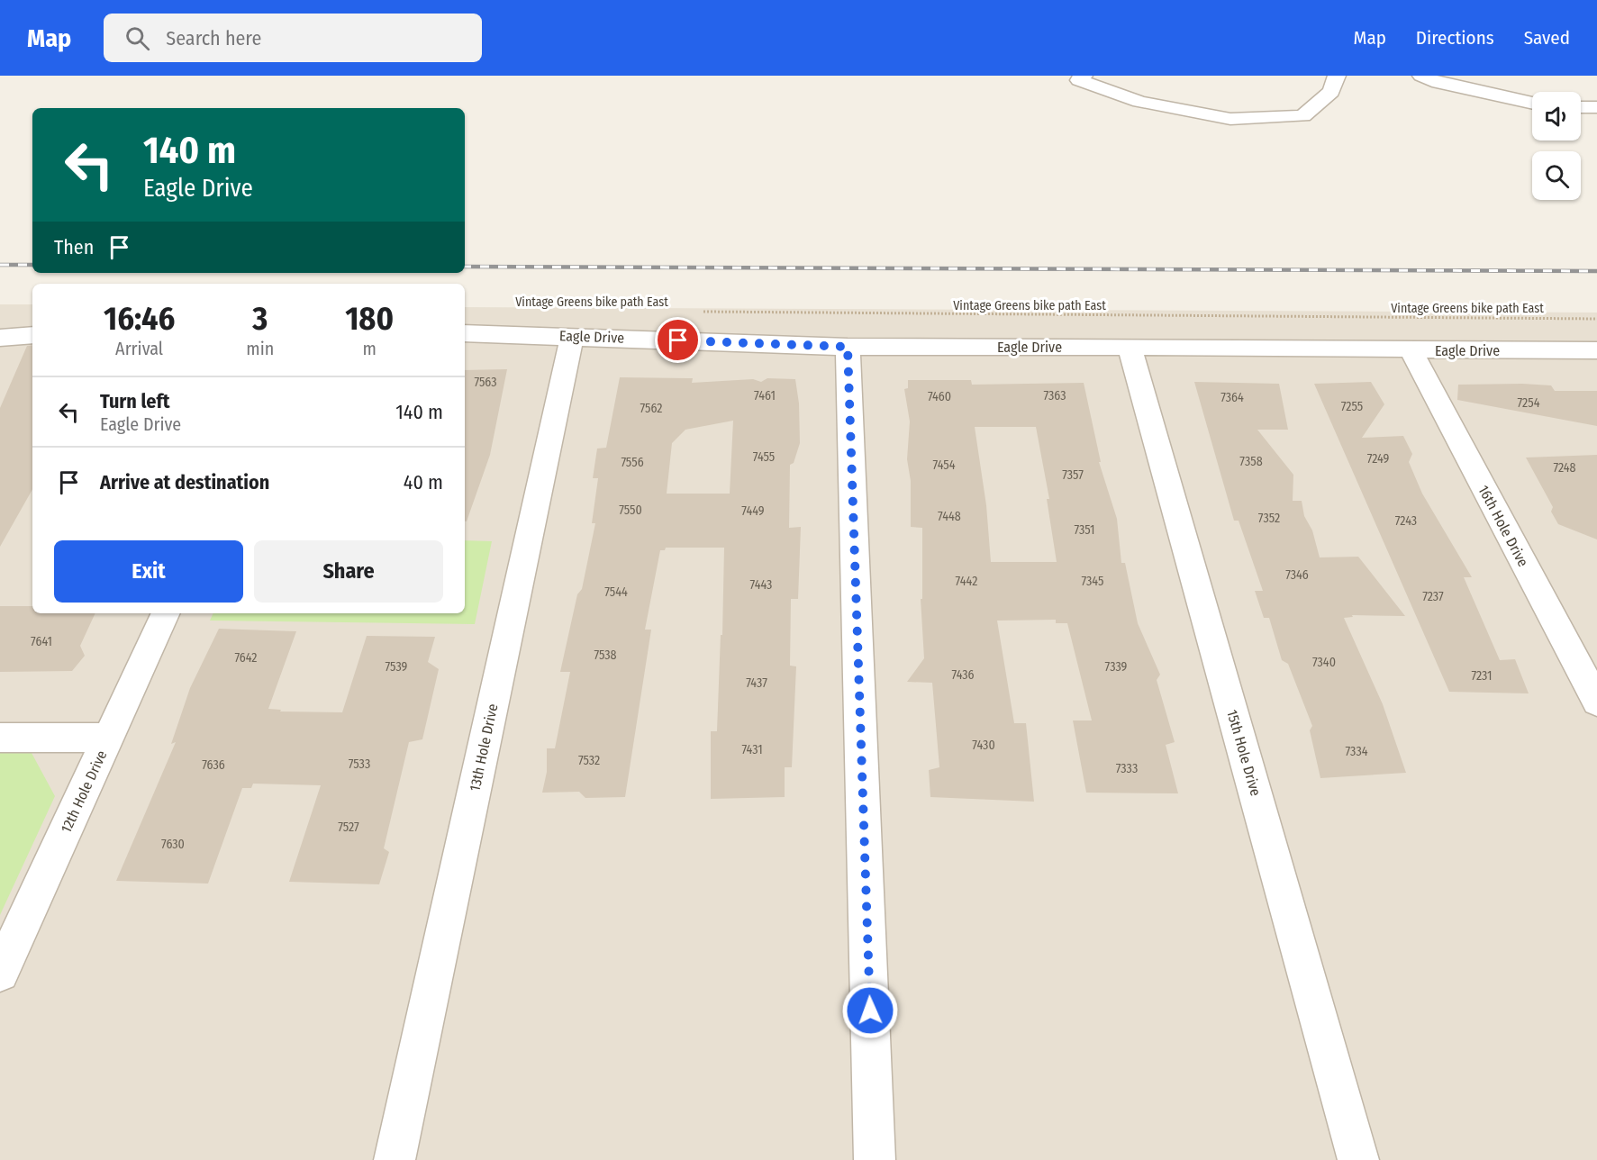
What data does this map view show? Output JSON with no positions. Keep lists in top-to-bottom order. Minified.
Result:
{"streets":{"street":["Eagle Drive","16th Hole Drive","13th Hole Drive","15th Hole Drive","12th Hole Drive"],"path":["Vintage Greens bike path East"]},"crossings":[["Eagle Drive","16th Hole Drive"],["Eagle Drive","13th Hole Drive"],["Eagle Drive","15th Hole Drive"]],"house_numbers":["7563","7461","7363","7460","7364","7254","7255","7562","7455","7249","7358","7556","7454","7248","7357","7550","7449","7448","7352","7243","7351","7346","7442","7345","7443","7544","7237","7641","7538","7642","7340","7539","7339","7436","7231","7437","7430","7431","7334","7532","7533","7636","7333","7527","7630"],"page":{"header":"Map","search":"Search here","nav":["Map","Directions","Saved"],"turn":["140 m","Eagle Drive"],"then":"Then","eta":["16:46","Arrival","3","min","180","m"],"list":[{"name":"Turn left","note":"Eagle Drive","value":"140 m"},{"name":"Arrive at destination","value":"40 m"}],"buttons":["Exit","Share"]}}
